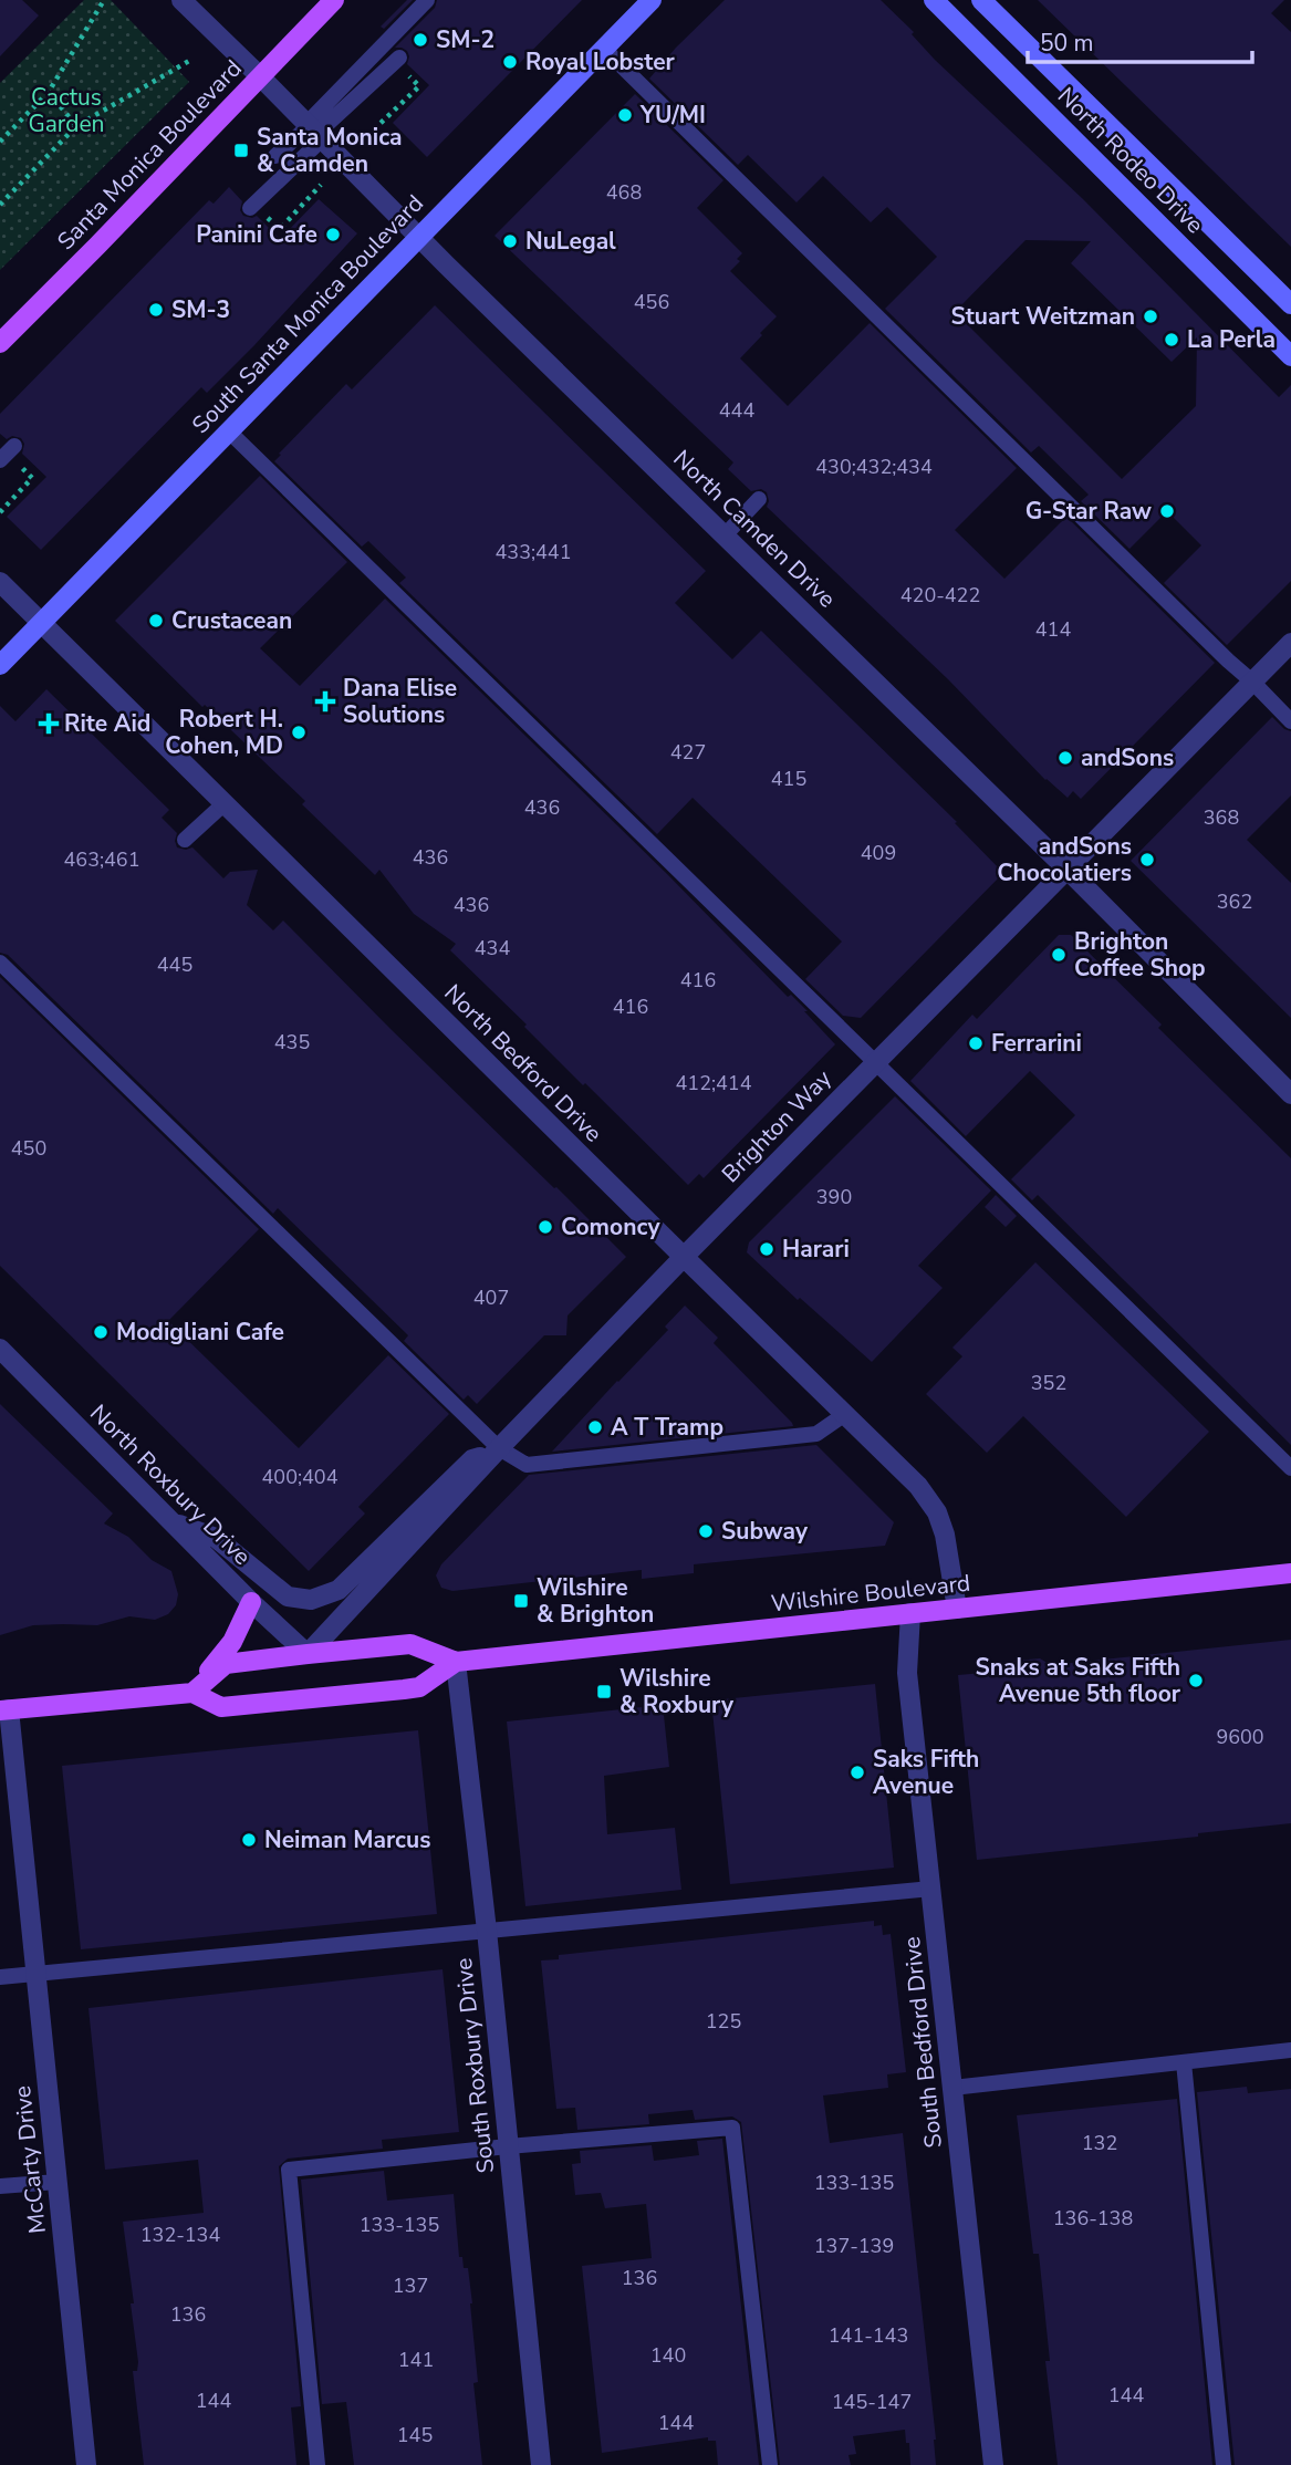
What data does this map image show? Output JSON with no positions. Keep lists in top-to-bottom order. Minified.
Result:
{"streets":{"main road":["Santa Monica Boulevard","North Rodeo Drive","South Santa Monica Boulevard","Wilshire Boulevard"],"street":["North Camden Drive","North Bedford Drive","Brighton Way","North Roxbury Drive","South Bedford Drive","South Roxbury Drive","McCarty Drive"]},"crossings":[["Santa Monica Boulevard","North Camden Drive"],["South Santa Monica Boulevard","North Camden Drive"],["South Santa Monica Boulevard","North Bedford Drive"],["North Camden Drive","Brighton Way"],["North Bedford Drive","Brighton Way"],["North Bedford Drive","Wilshire Boulevard"],["Brighton Way","North Roxbury Drive"],["Brighton Way","Wilshire Boulevard"],["North Roxbury Drive","Wilshire Boulevard"],["Wilshire Boulevard","South Bedford Drive"],["Wilshire Boulevard","South Roxbury Drive"],["Wilshire Boulevard","McCarty Drive"]],"parks":["Cactus Garden"],"places":{"other":["SM-2","Royal Lobster","YU/MI","Panini Cafe","NuLegal","SM-3","Stuart Weitzman","La Perla","G-Star Raw","Crustacean","Robert H. Cohen, MD","andSons","andSons Chocolatiers","Brighton Coffee Shop","Ferrarini","Comoncy","Harari","Modigliani Cafe","A T Tramp","Subway","Snaks at Saks Fifth Avenue 5th floor","Saks Fifth Avenue","Neiman Marcus"],"transit":["Santa Monica & Camden","Wilshire & Brighton","Wilshire & Roxbury"],"health":["Dana Elise Solutions","Rite Aid"]},"house_numbers":["468","456","444","430;432;434","433;441","420-422","414","427","415","436","368","409","436","463;461","362","436","434","445","416","416","435","412;414","450","390","407","352","400;404","9600","125","132","133-135","136-138","133-135","132-134","137-139","136","137","136","141-143","140","141","144","144","145-147","144","145"],"scale_bar":"50 m"}
